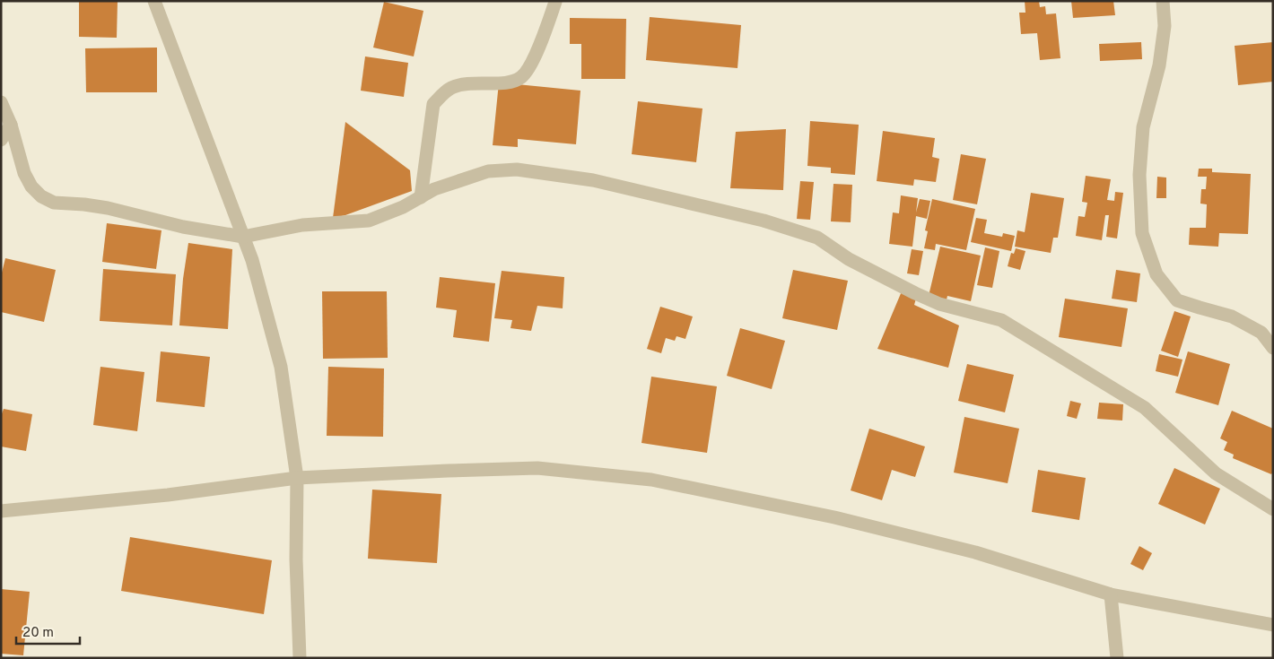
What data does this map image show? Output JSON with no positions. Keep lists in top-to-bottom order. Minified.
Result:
{"scale_bar":"20 m"}
